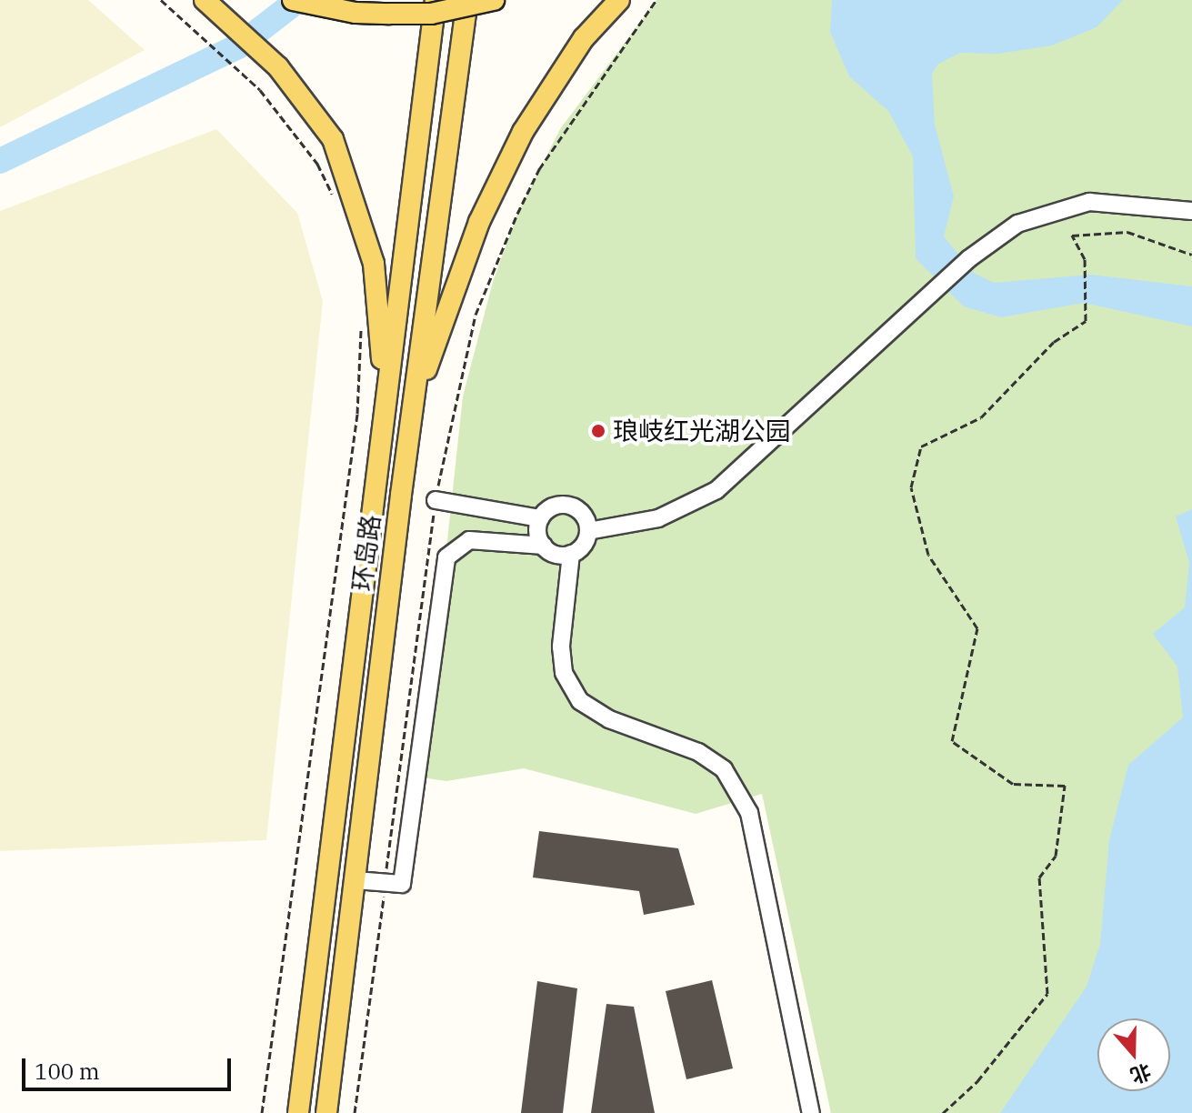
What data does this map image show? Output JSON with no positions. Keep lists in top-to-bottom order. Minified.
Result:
{"streets":{"main road":["环岛路"]},"places":["琅岐红光湖公园"],"scale_bar":"100 m","north":"bottom"}
